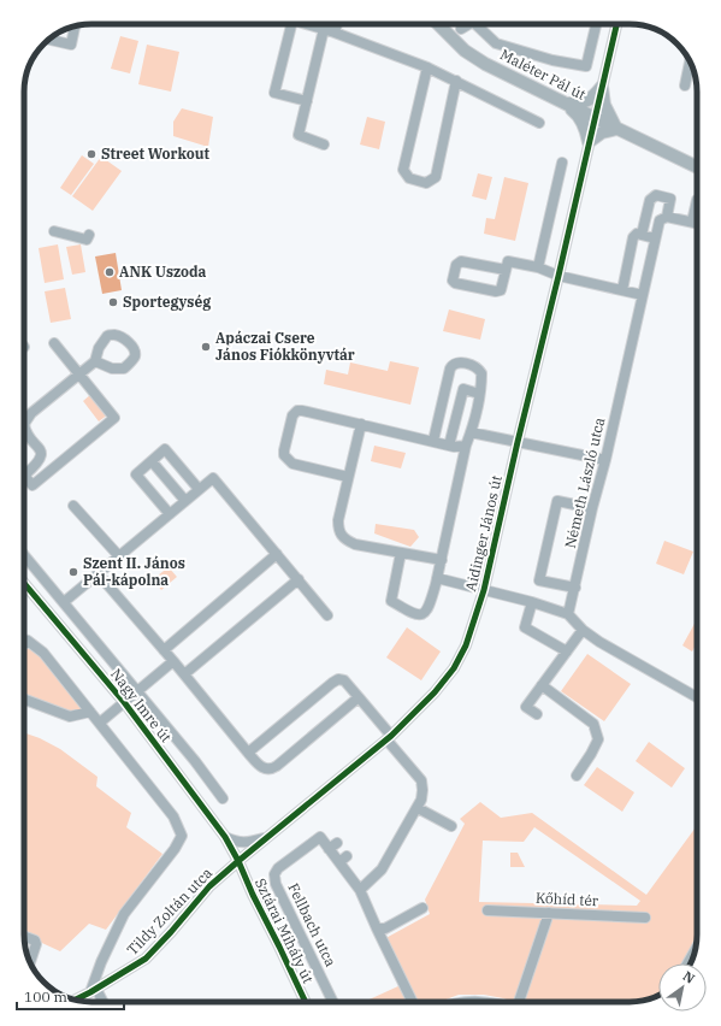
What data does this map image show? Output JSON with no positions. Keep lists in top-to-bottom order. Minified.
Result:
{"streets":{"main road":["Maléter Pál út"],"street":["Németh László utca","Aidinger János út","Nagy Imre út","Kőhíd tér","Tildy Zoltán utca","Fellbach utca","Sztárai Mihály út"]},"crossings":[["Maléter Pál út","Aidinger János út"],["Németh László utca","Aidinger János út"],["Aidinger János út","Nagy Imre út"],["Aidinger János út","Tildy Zoltán utca"],["Aidinger János út","Sztárai Mihály út"],["Nagy Imre út","Tildy Zoltán utca"],["Nagy Imre út","Sztárai Mihály út"],["Tildy Zoltán utca","Sztárai Mihály út"]],"places":["Street Workout","ANK Uszoda","Sportegység","Apáczai Csere János Fiókkönyvtár","Szent II. János Pál-kápolna"],"scale_bar":"100 m","north":"top right"}
